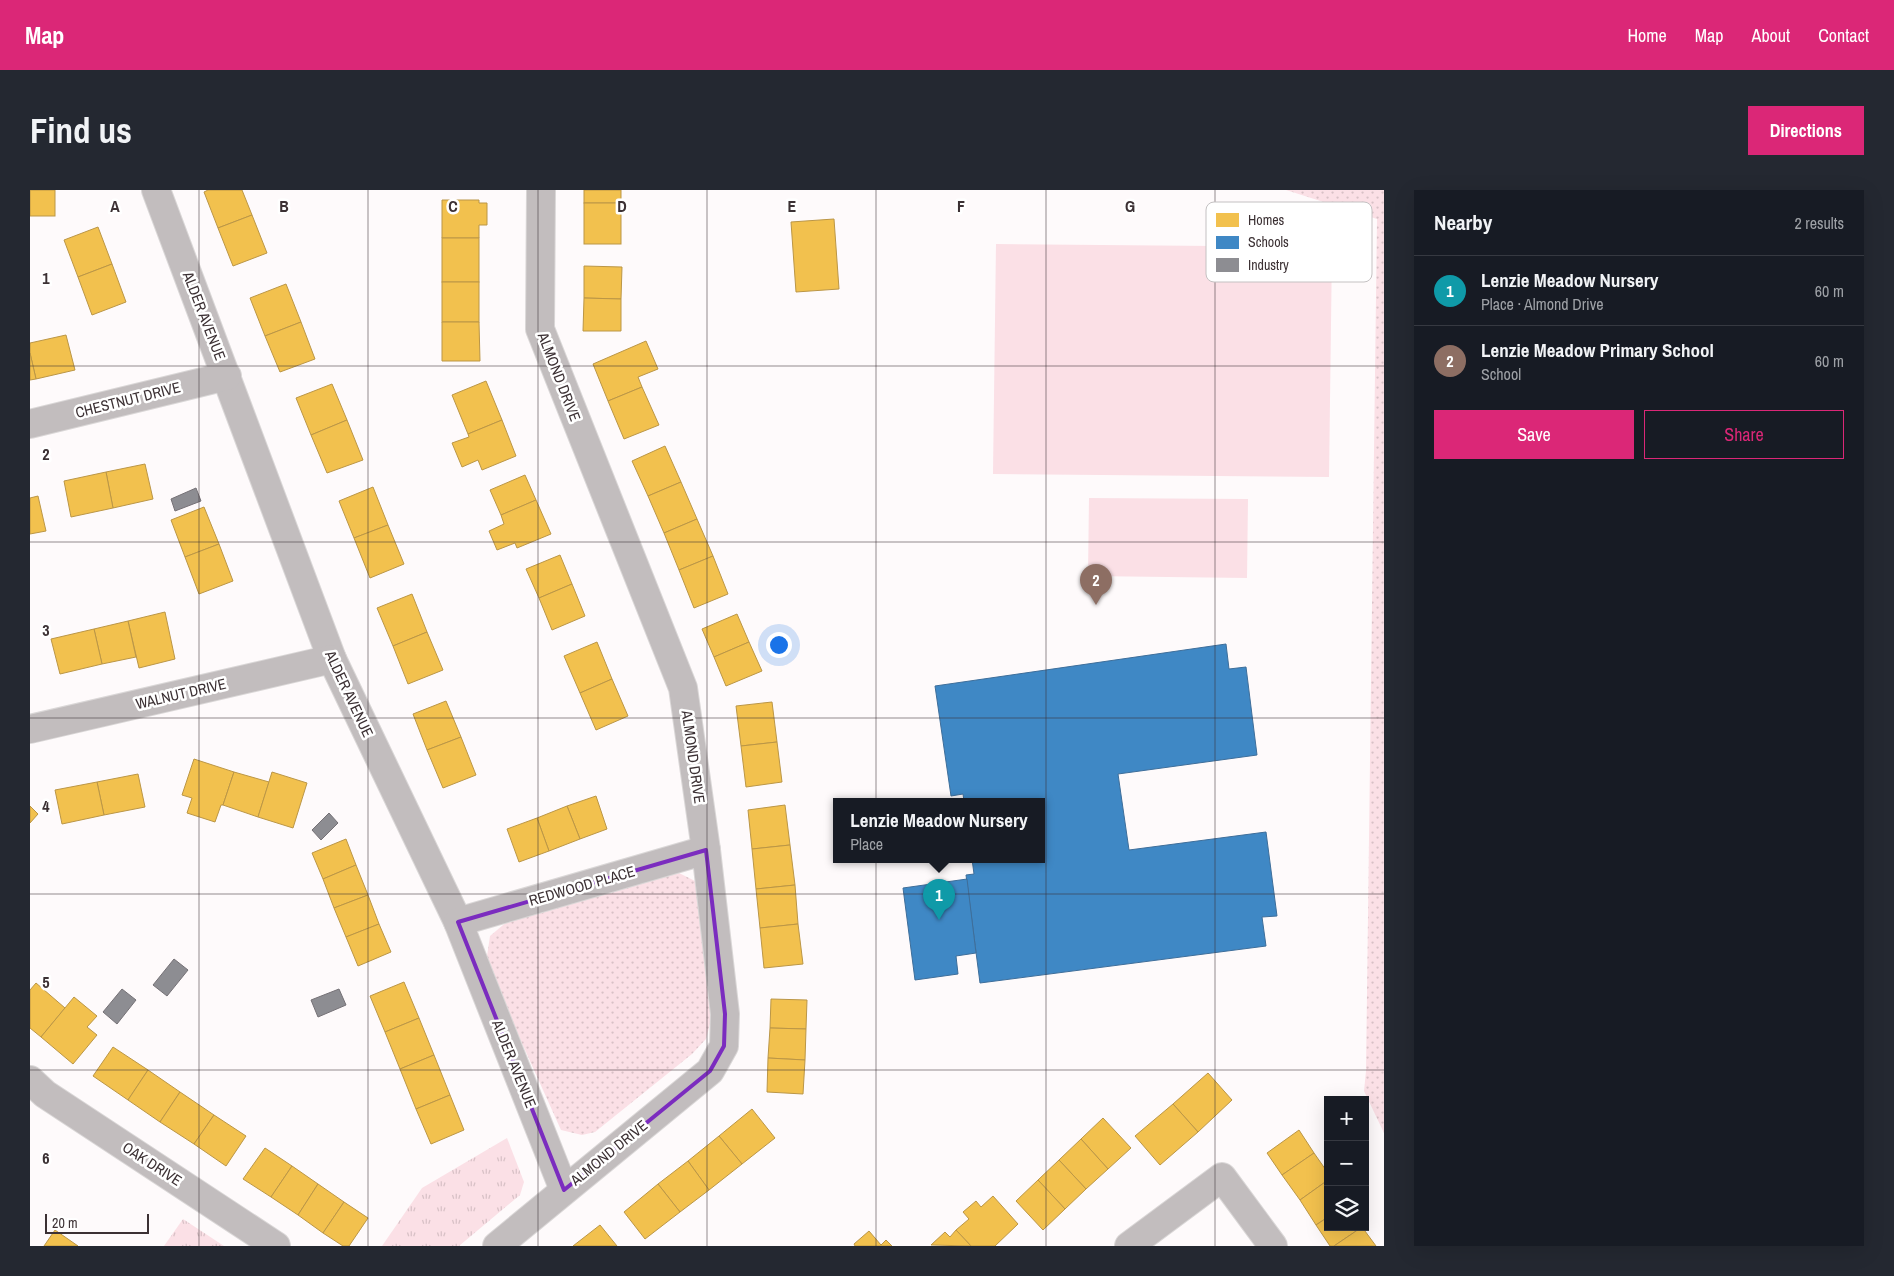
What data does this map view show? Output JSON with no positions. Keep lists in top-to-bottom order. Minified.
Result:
{"streets":{"street":["ALDER AVENUE","ALMOND DRIVE","CHESTNUT DRIVE","WALNUT DRIVE","REDWOOD PLACE","OAK DRIVE"]},"crossings":[["ALDER AVENUE","ALMOND DRIVE"],["ALDER AVENUE","CHESTNUT DRIVE"],["ALDER AVENUE","WALNUT DRIVE"],["ALDER AVENUE","REDWOOD PLACE"],["ALMOND DRIVE","REDWOOD PLACE"]],"legend":["Homes","Schools","Industry"],"scale_bar":"20 m","page":{"header":"Map","nav":["Home","Map","About","Contact"],"buttons":["Directions",["Save","Share"]],"title":"Find us","heading":["Nearby","2 results"],"list":[{"mark":"1","name":"Lenzie Meadow Nursery","note":"Place · Almond Drive","value":"60 m"},{"mark":"2","name":"Lenzie Meadow Primary School","note":"School","value":"60 m"}],"pins":["2","1"],"popup":["Lenzie Meadow Nursery","Place"],"map_buttons":["+","−"],"scale":"20 m"},"grid":{"columns":["A","B","C","D","E","F","G"],"rows":["1","2","3","4","5","6"]}}
